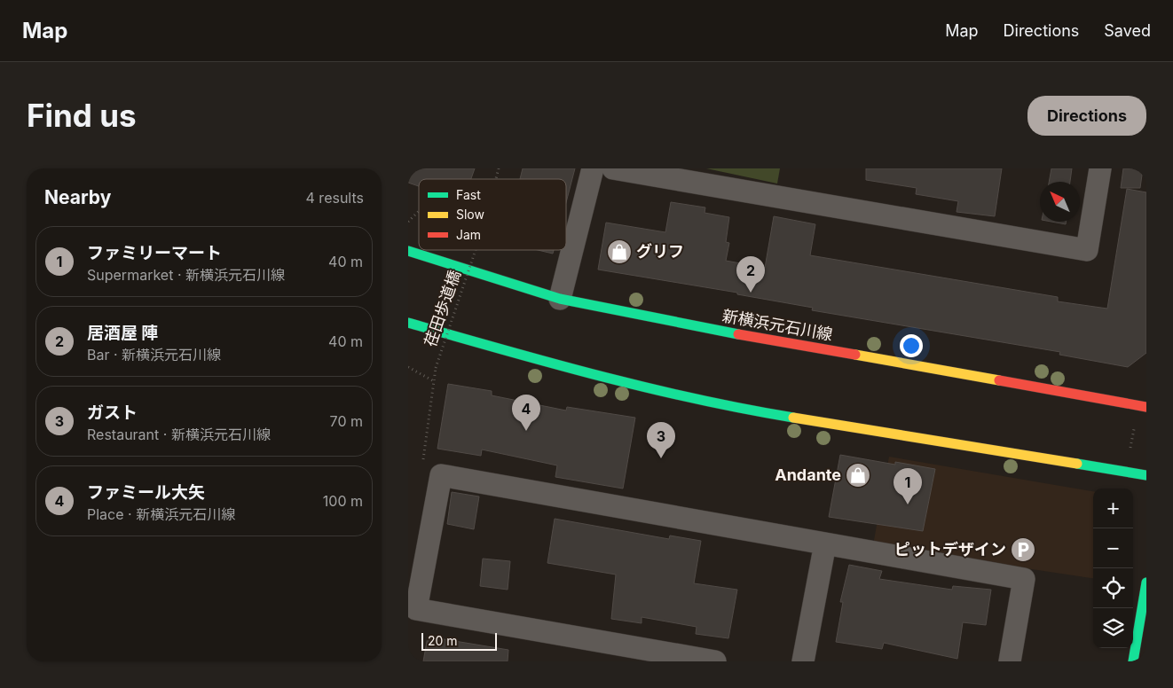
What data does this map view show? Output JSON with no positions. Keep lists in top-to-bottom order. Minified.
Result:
{"streets":{"street":["新横浜元石川線"],"path":["荏田歩道橋"]},"places":{"shop":["グリフ","Andante"],"parking":["ピットデザイン"]},"legend":["Fast","Slow","Jam"],"scale_bar":"20 m","north":"top left","page":{"header":"Map","nav":["Map","Directions","Saved"],"buttons":"Directions","title":"Find us","heading":["Nearby","4 results"],"list":[{"mark":"1","name":"ファミリーマート","note":"Supermarket · 新横浜元石川線","value":"40 m"},{"mark":"2","name":"居酒屋 陣","note":"Bar · 新横浜元石川線","value":"40 m"},{"mark":"3","name":"ガスト","note":"Restaurant · 新横浜元石川線","value":"70 m"},{"mark":"4","name":"ファミール大矢","note":"Place · 新横浜元石川線","value":"100 m"}],"pins":["2","4","3","1"],"map_buttons":["+","−"],"scale":"20 m"}}
